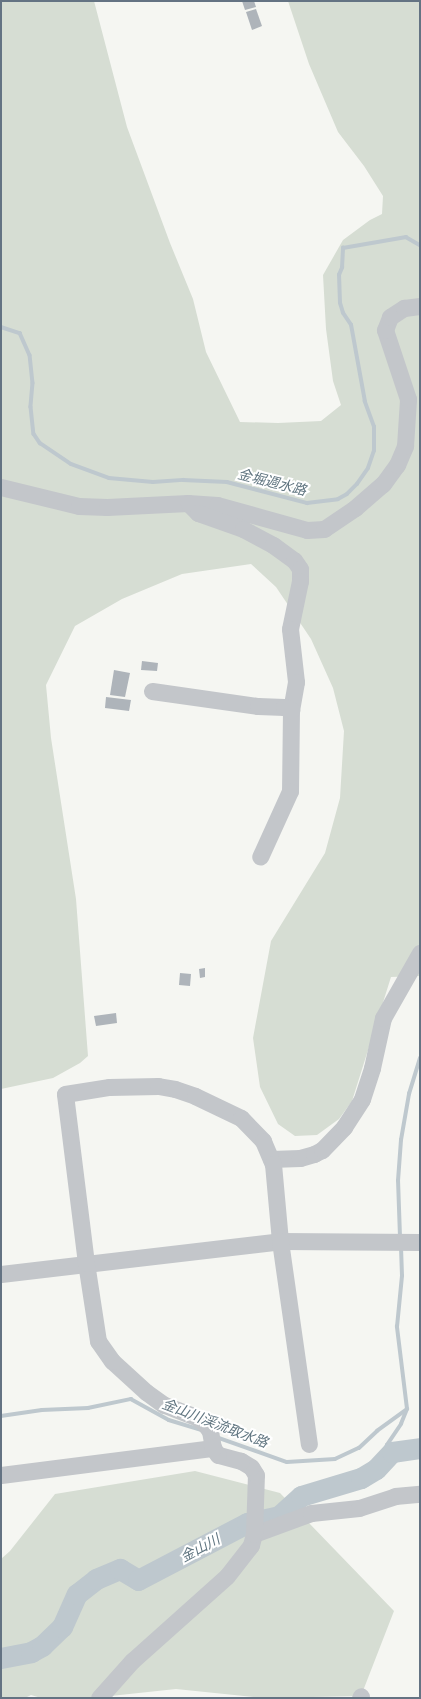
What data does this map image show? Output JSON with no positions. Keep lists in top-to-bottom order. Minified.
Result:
{"water":["金堀週水路","金山川渓流取水路","金山川"]}
